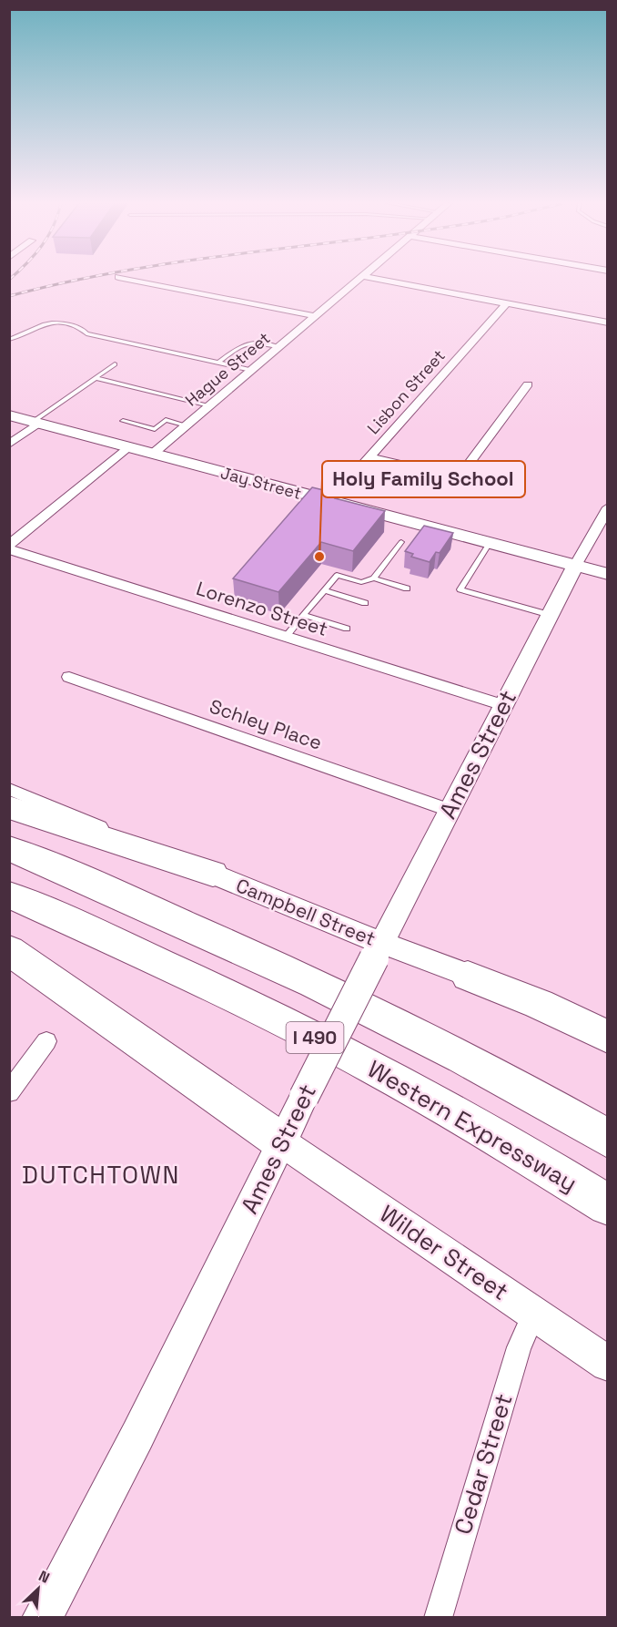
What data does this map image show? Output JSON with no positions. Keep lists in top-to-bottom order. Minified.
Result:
{"streets":{"highway":["I 490","Western Expressway"],"street":["Hague Street","Lisbon Street","Jay Street","Lorenzo Street","Schley Place","Ames Street","Campbell Street","Wilder Street","Cedar Street"]},"crossings":[["Hague Street","Jay Street"],["Lisbon Street","Jay Street"],["Jay Street","Ames Street"],["Lorenzo Street","Ames Street"],["Schley Place","Ames Street"],["Ames Street","Campbell Street"],["Ames Street","Wilder Street"],["Wilder Street","Cedar Street"]],"districts":["DUTCHTOWN"],"places":["Holy Family School"],"north":"top right"}
